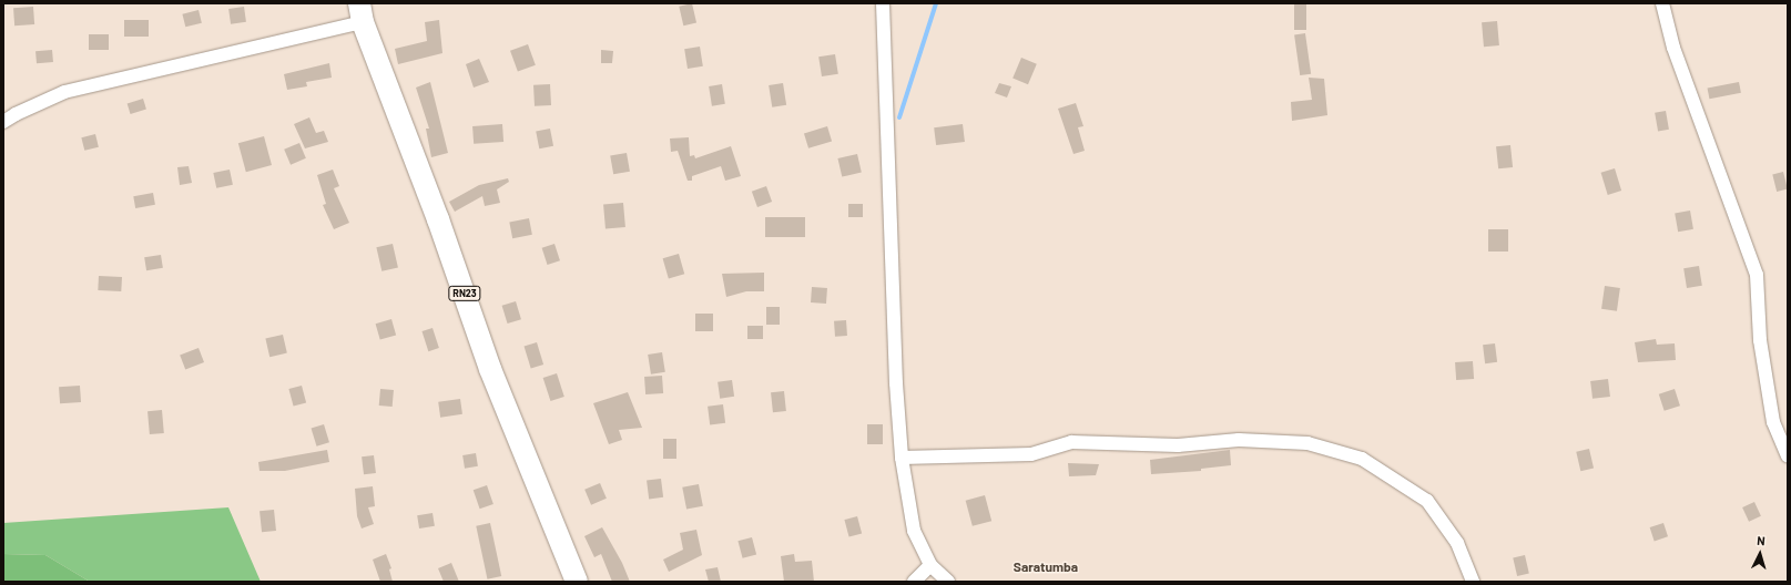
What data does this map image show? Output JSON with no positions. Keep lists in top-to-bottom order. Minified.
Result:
{"streets":{"main road":["RN23"]},"districts":["Saratumba"],"north":"top"}
